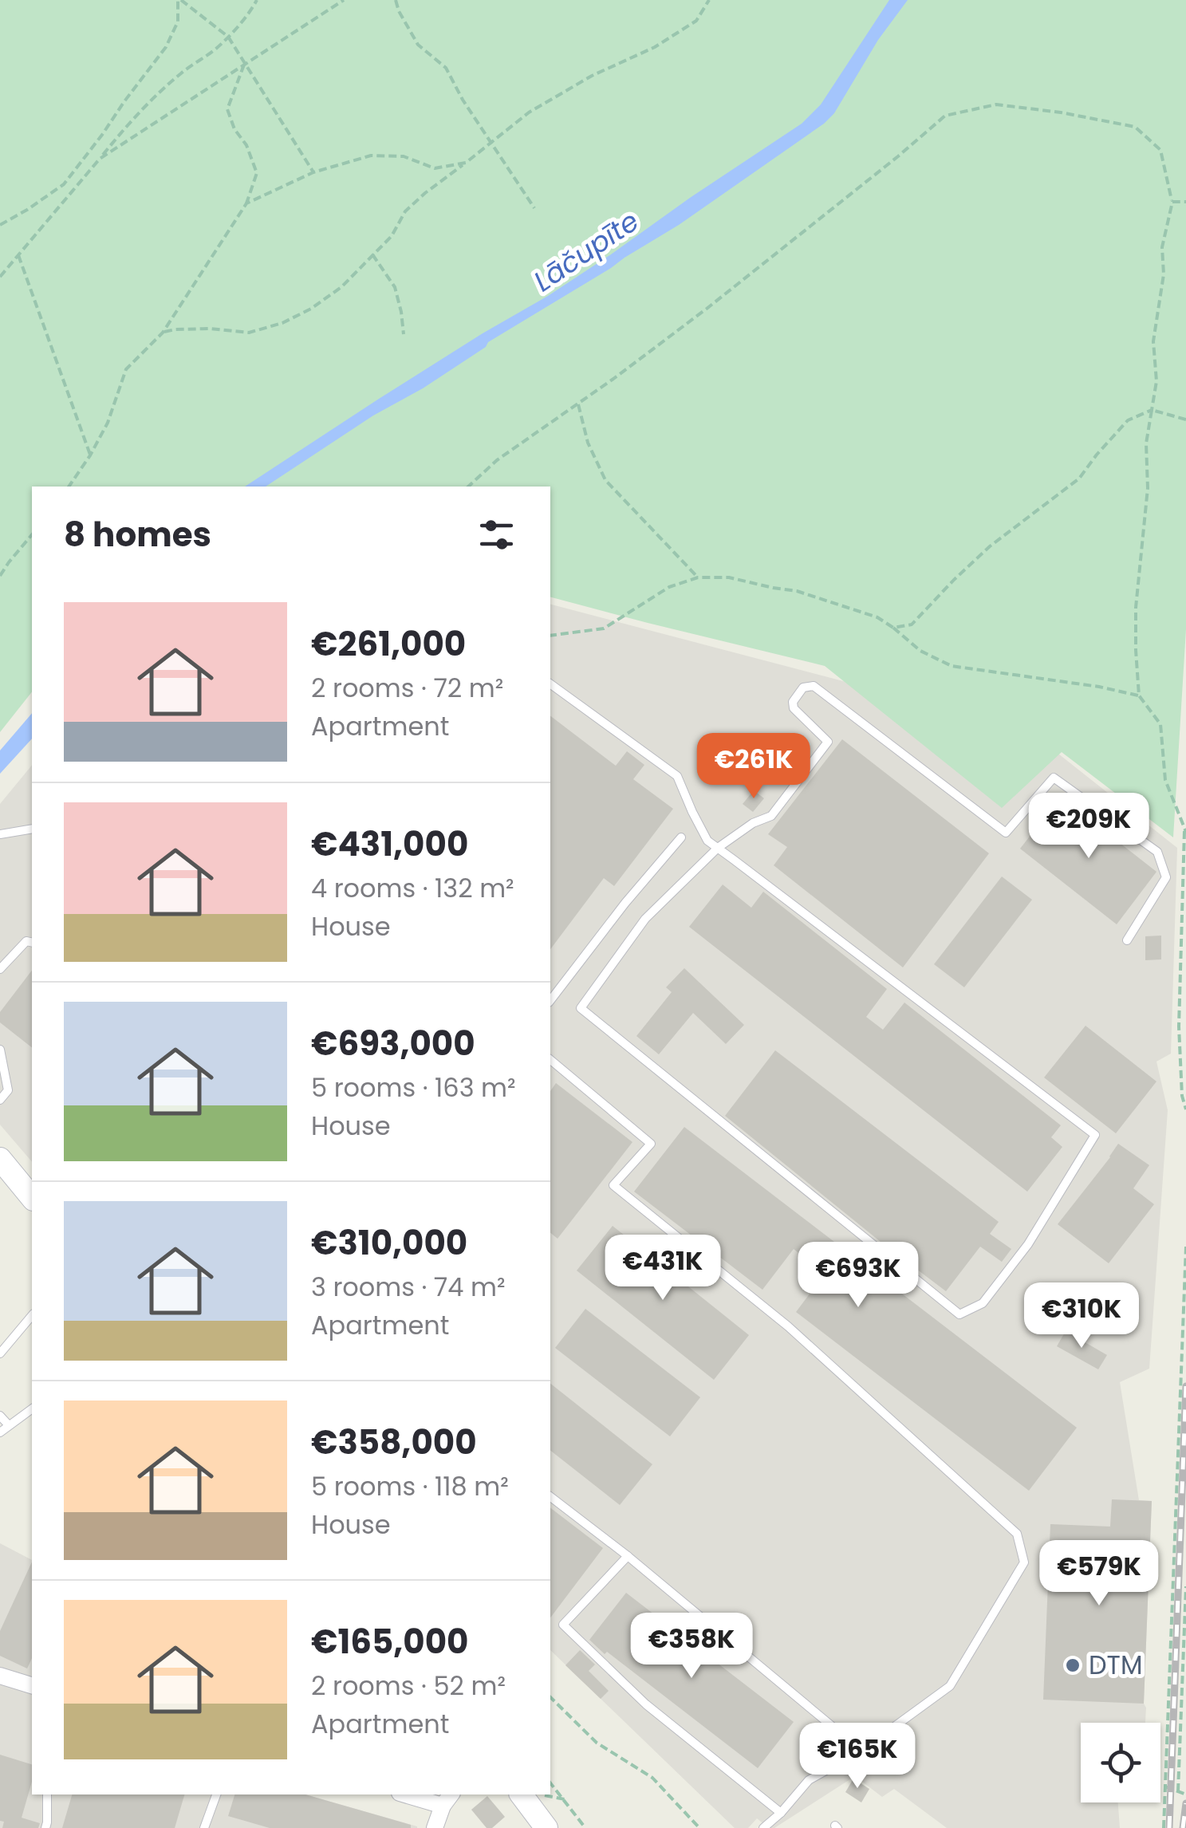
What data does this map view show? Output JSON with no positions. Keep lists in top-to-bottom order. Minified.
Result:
{"water":["Lāčupīte"],"places":["DTM"],"page":{"heading":"8 homes","list":[{"name":"€261,000","note":"2 rooms · 72 m² · Apartment"},{"name":"€431,000","note":"4 rooms · 132 m² · House"},{"name":"€693,000","note":"5 rooms · 163 m² · House"},{"name":"€310,000","note":"3 rooms · 74 m² · Apartment"},{"name":"€358,000","note":"5 rooms · 118 m² · House"},{"name":"€165,000","note":"2 rooms · 52 m² · Apartment"}],"price":["€261K","€209K","€431K","€693K","€310K","€579K","€358K","€165K"]}}
